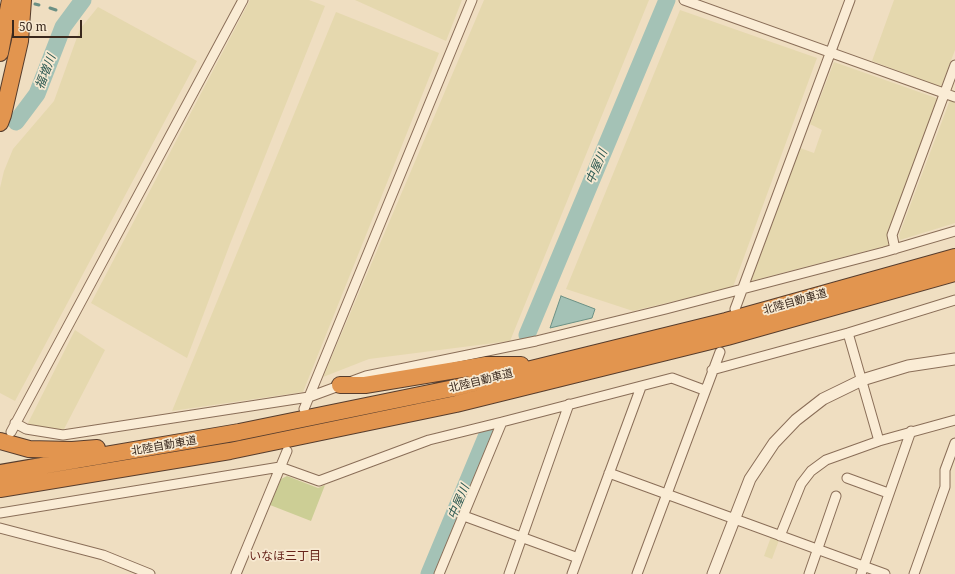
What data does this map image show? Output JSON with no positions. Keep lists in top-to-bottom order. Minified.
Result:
{"streets":{"highway":["北陸自動車道"]},"districts":["いなほ三丁目"],"water":["福増川","中屋川"],"scale_bar":"50 m"}
